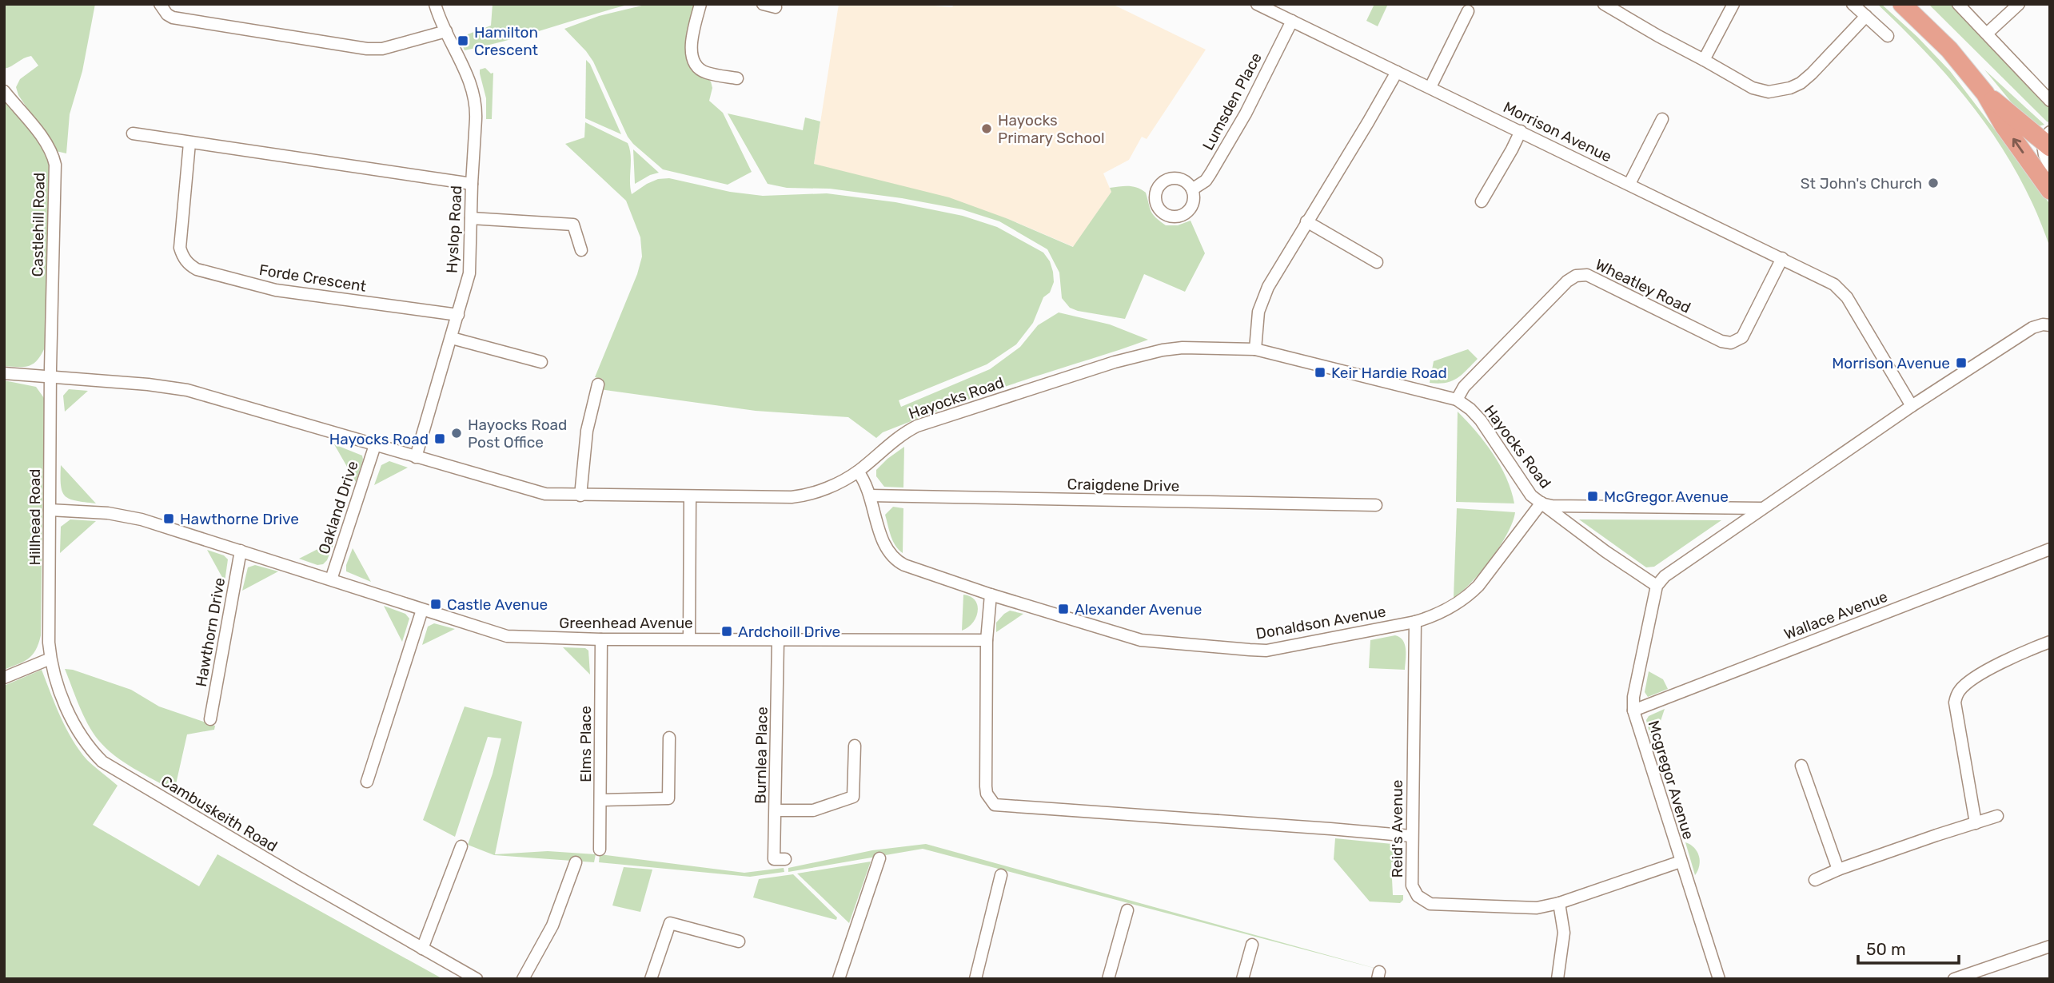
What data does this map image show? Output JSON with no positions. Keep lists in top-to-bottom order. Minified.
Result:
{"streets":{"street":["Lumsden Place","Morrison Avenue","Castlehill Road","Hyslop Road","Forde Crescent","Wheatley Road","Hayocks Road","Craigdene Drive","Oakland Drive","Hillhead Road","Wallace Avenue","Greenhead Avenue","Donaldson Avenue","Hawthorn Drive","Elms Place","Burnlea Place","Mcgregor Avenue","Cambuskeith Road","Reid's Avenue"]},"crossings":[["Lumsden Place","Morrison Avenue"],["Morrison Avenue","Wheatley Road"],["Castlehill Road","Hayocks Road"],["Castlehill Road","Hillhead Road"],["Hyslop Road","Forde Crescent"],["Hyslop Road","Hayocks Road"],["Wheatley Road","Hayocks Road"],["Hayocks Road","Oakland Drive"],["Hayocks Road","Hillhead Road"],["Hayocks Road","Donaldson Avenue"],["Hayocks Road","Mcgregor Avenue"],["Craigdene Drive","Donaldson Avenue"],["Oakland Drive","Greenhead Avenue"],["Hillhead Road","Greenhead Avenue"],["Hillhead Road","Cambuskeith Road"],["Wallace Avenue","Mcgregor Avenue"],["Greenhead Avenue","Hawthorn Drive"],["Greenhead Avenue","Elms Place"],["Greenhead Avenue","Burnlea Place"],["Donaldson Avenue","Reid's Avenue"],["Mcgregor Avenue","Reid's Avenue"]],"places":{"transit":["Hamilton Crescent","Morrison Avenue","Keir Hardie Road","Hayocks Road","McGregor Avenue","Hawthorne Drive","Castle Avenue","Alexander Avenue","Ardchoill Drive"],"other":["Hayocks Primary School","St John's Church","Hayocks Road Post Office"]},"scale_bar":"50 m"}
